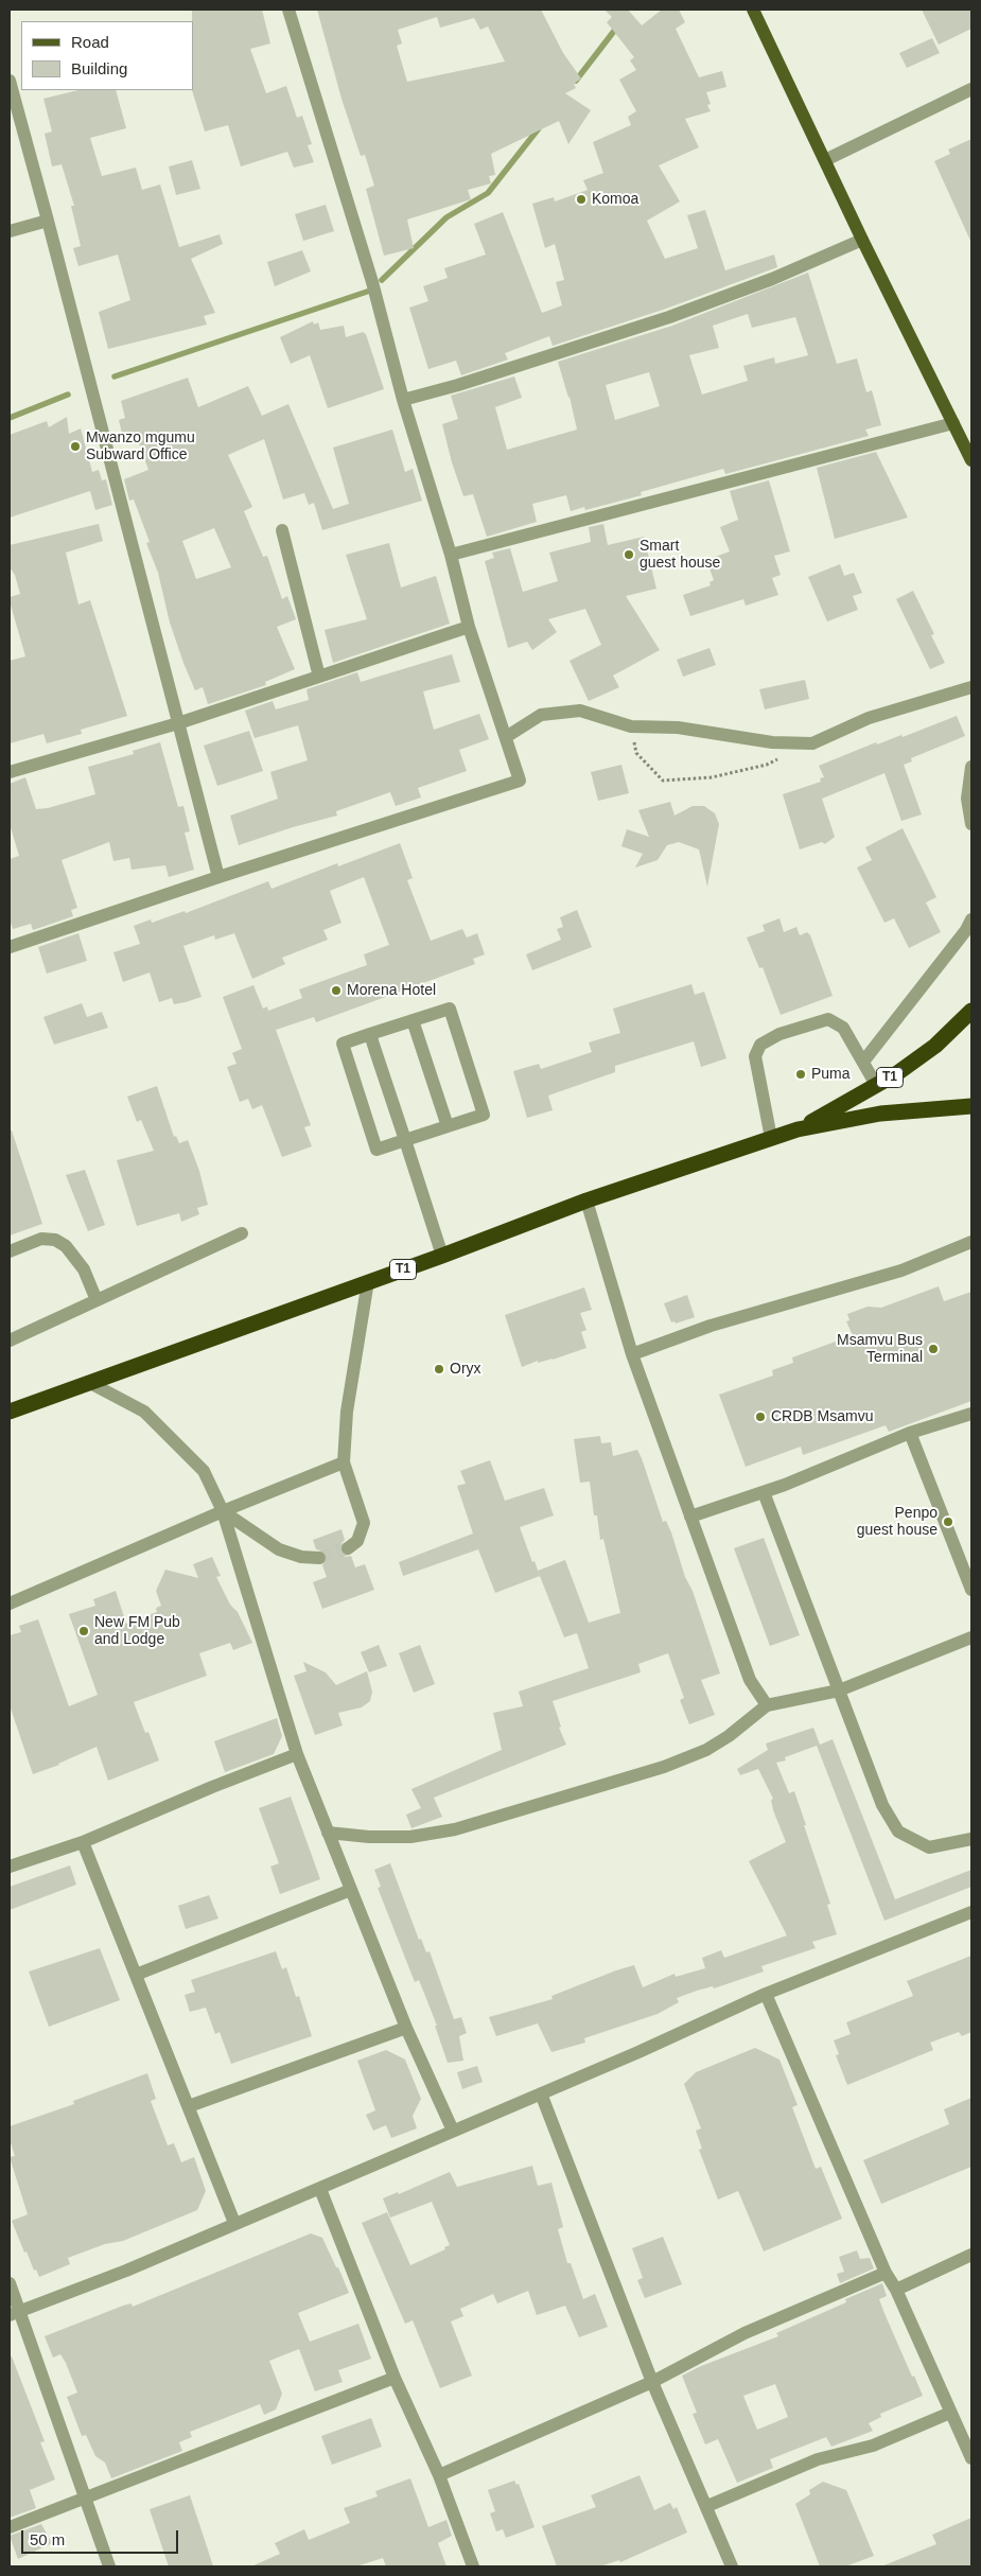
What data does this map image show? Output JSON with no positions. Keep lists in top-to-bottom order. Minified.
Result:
{"streets":{"highway":["T1"]},"places":["Komoa","Mwanzo mgumu Subward Office","Smart guest house","Morena Hotel","Puma","Msamvu Bus Terminal","Oryx","CRDB Msamvu","Penpo guest house","New FM Pub and Lodge"],"legend":["Road","Building"],"scale_bar":"50 m"}
